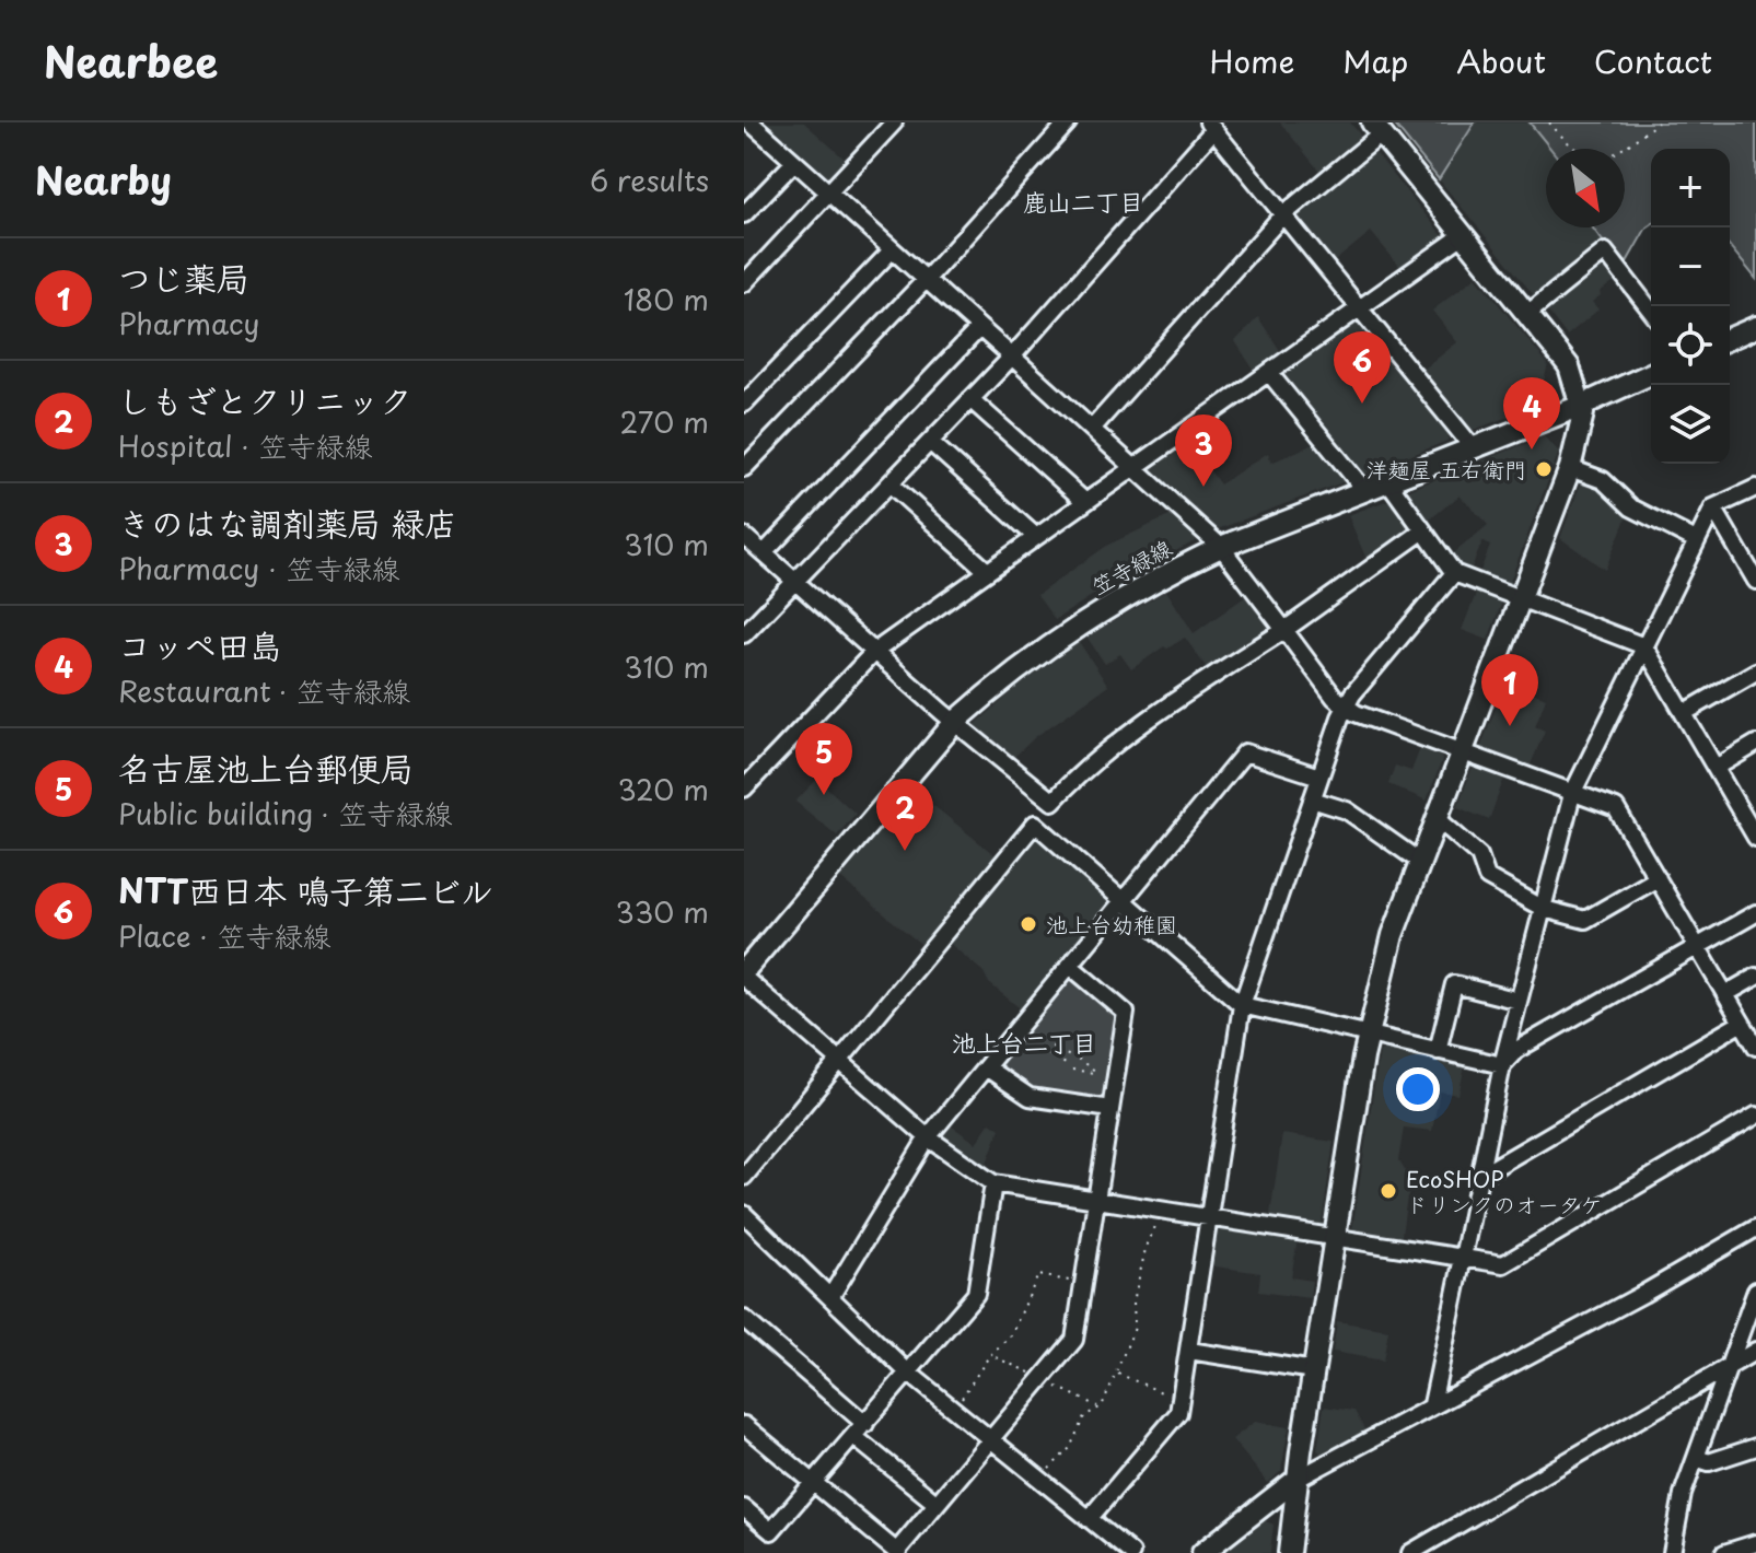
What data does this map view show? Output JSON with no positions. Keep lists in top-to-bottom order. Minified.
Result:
{"streets":{"street":["笠寺緑線"]},"districts":["鹿山二丁目","池上台二丁目"],"places":["洋麺屋 五右衛門","池上台幼稚園","EcoSHOP ドリンクのオータケ"],"north":"bottom right","page":{"header":"Nearbee","nav":["Home","Map","About","Contact"],"heading":["Nearby","6 results"],"map_buttons":["+","−"],"list":[{"mark":"1","name":"つじ薬局","note":"Pharmacy","value":"180 m"},{"mark":"2","name":"しもざとクリニック","note":"Hospital · 笠寺緑線","value":"270 m"},{"mark":"3","name":"きのはな調剤薬局 緑店","note":"Pharmacy · 笠寺緑線","value":"310 m"},{"mark":"4","name":"コッペ田島","note":"Restaurant · 笠寺緑線","value":"310 m"},{"mark":"5","name":"名古屋池上台郵便局","note":"Public building · 笠寺緑線","value":"320 m"},{"mark":"6","name":"NTT西日本 鳴子第二ビル","note":"Place · 笠寺緑線","value":"330 m"}],"pins":["6","4","3","1","5","2"]}}
